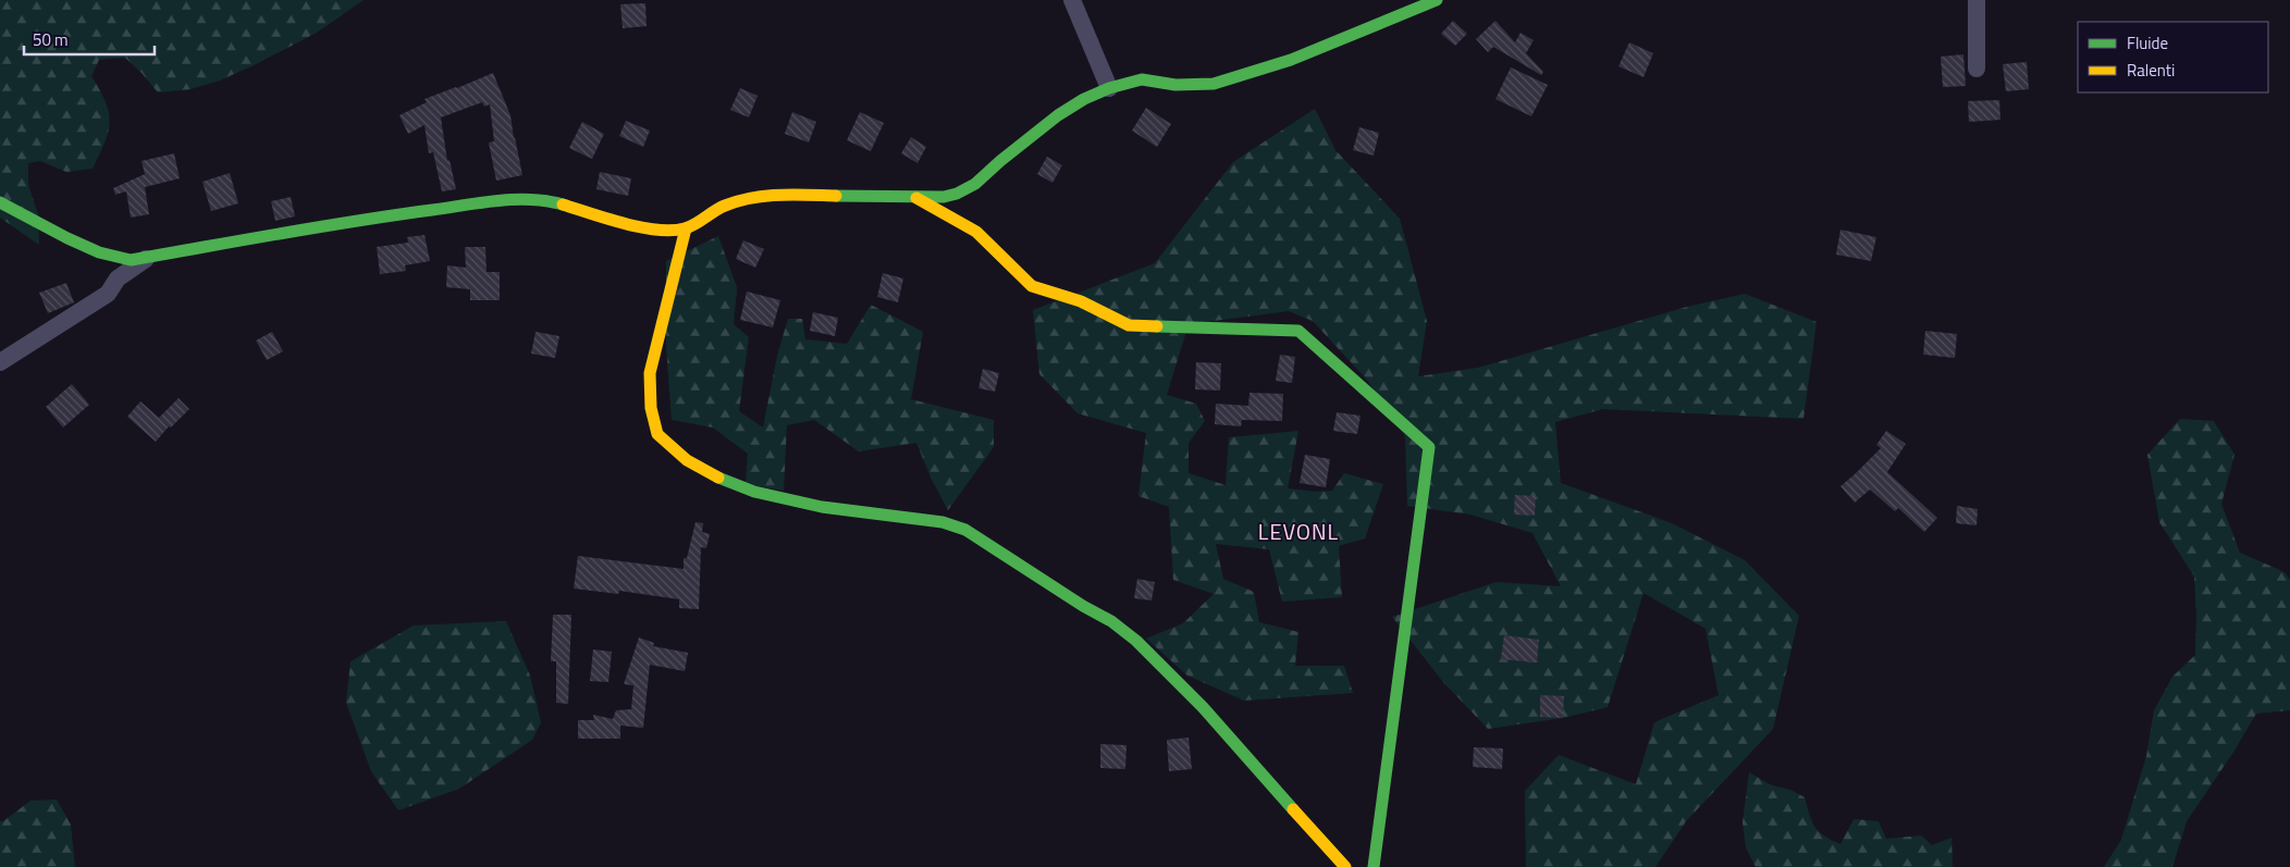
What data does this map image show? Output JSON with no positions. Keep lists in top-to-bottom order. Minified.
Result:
{"districts":["LEVONL"],"legend":["Fluide","Ralenti"],"scale_bar":"50 m"}
